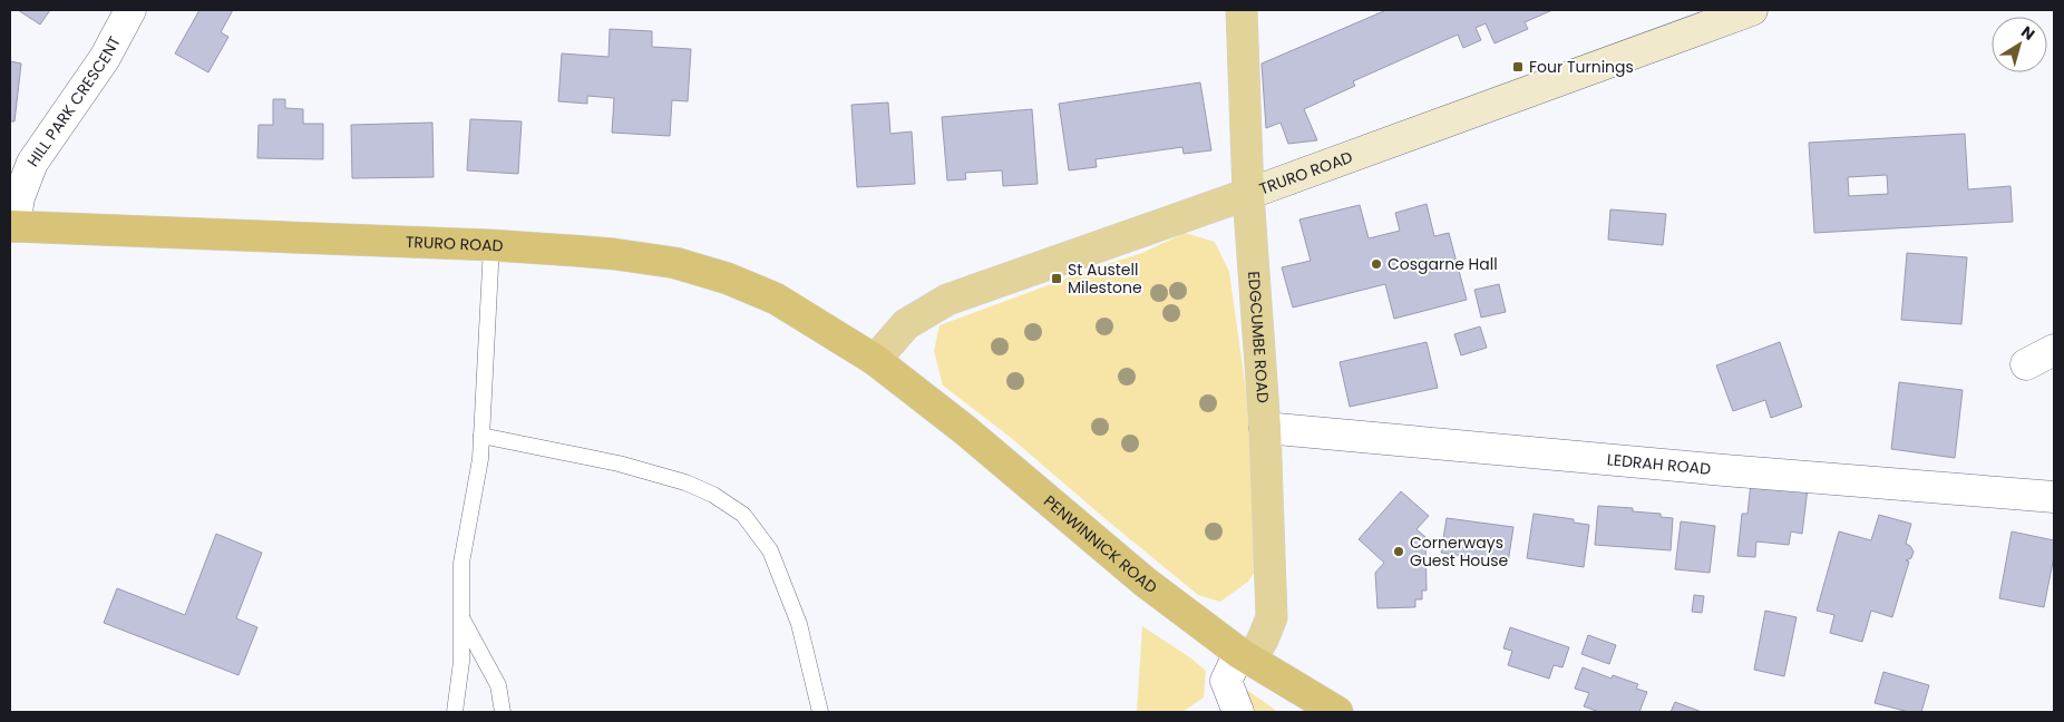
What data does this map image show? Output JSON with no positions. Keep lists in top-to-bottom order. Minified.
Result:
{"streets":{"highway":["TRURO ROAD","PENWINNICK ROAD"],"main road":["EDGCUMBE ROAD"],"street":["HILL PARK CRESCENT","LEDRAH ROAD"]},"crossings":[["HILL PARK CRESCENT","TRURO ROAD"],["TRURO ROAD","EDGCUMBE ROAD"],["TRURO ROAD","PENWINNICK ROAD"],["EDGCUMBE ROAD","LEDRAH ROAD"],["EDGCUMBE ROAD","PENWINNICK ROAD"]],"places":{"transit":["Four Turnings","St Austell Milestone"],"other":["Cosgarne Hall","Cornerways Guest House"]},"north":"top right"}
